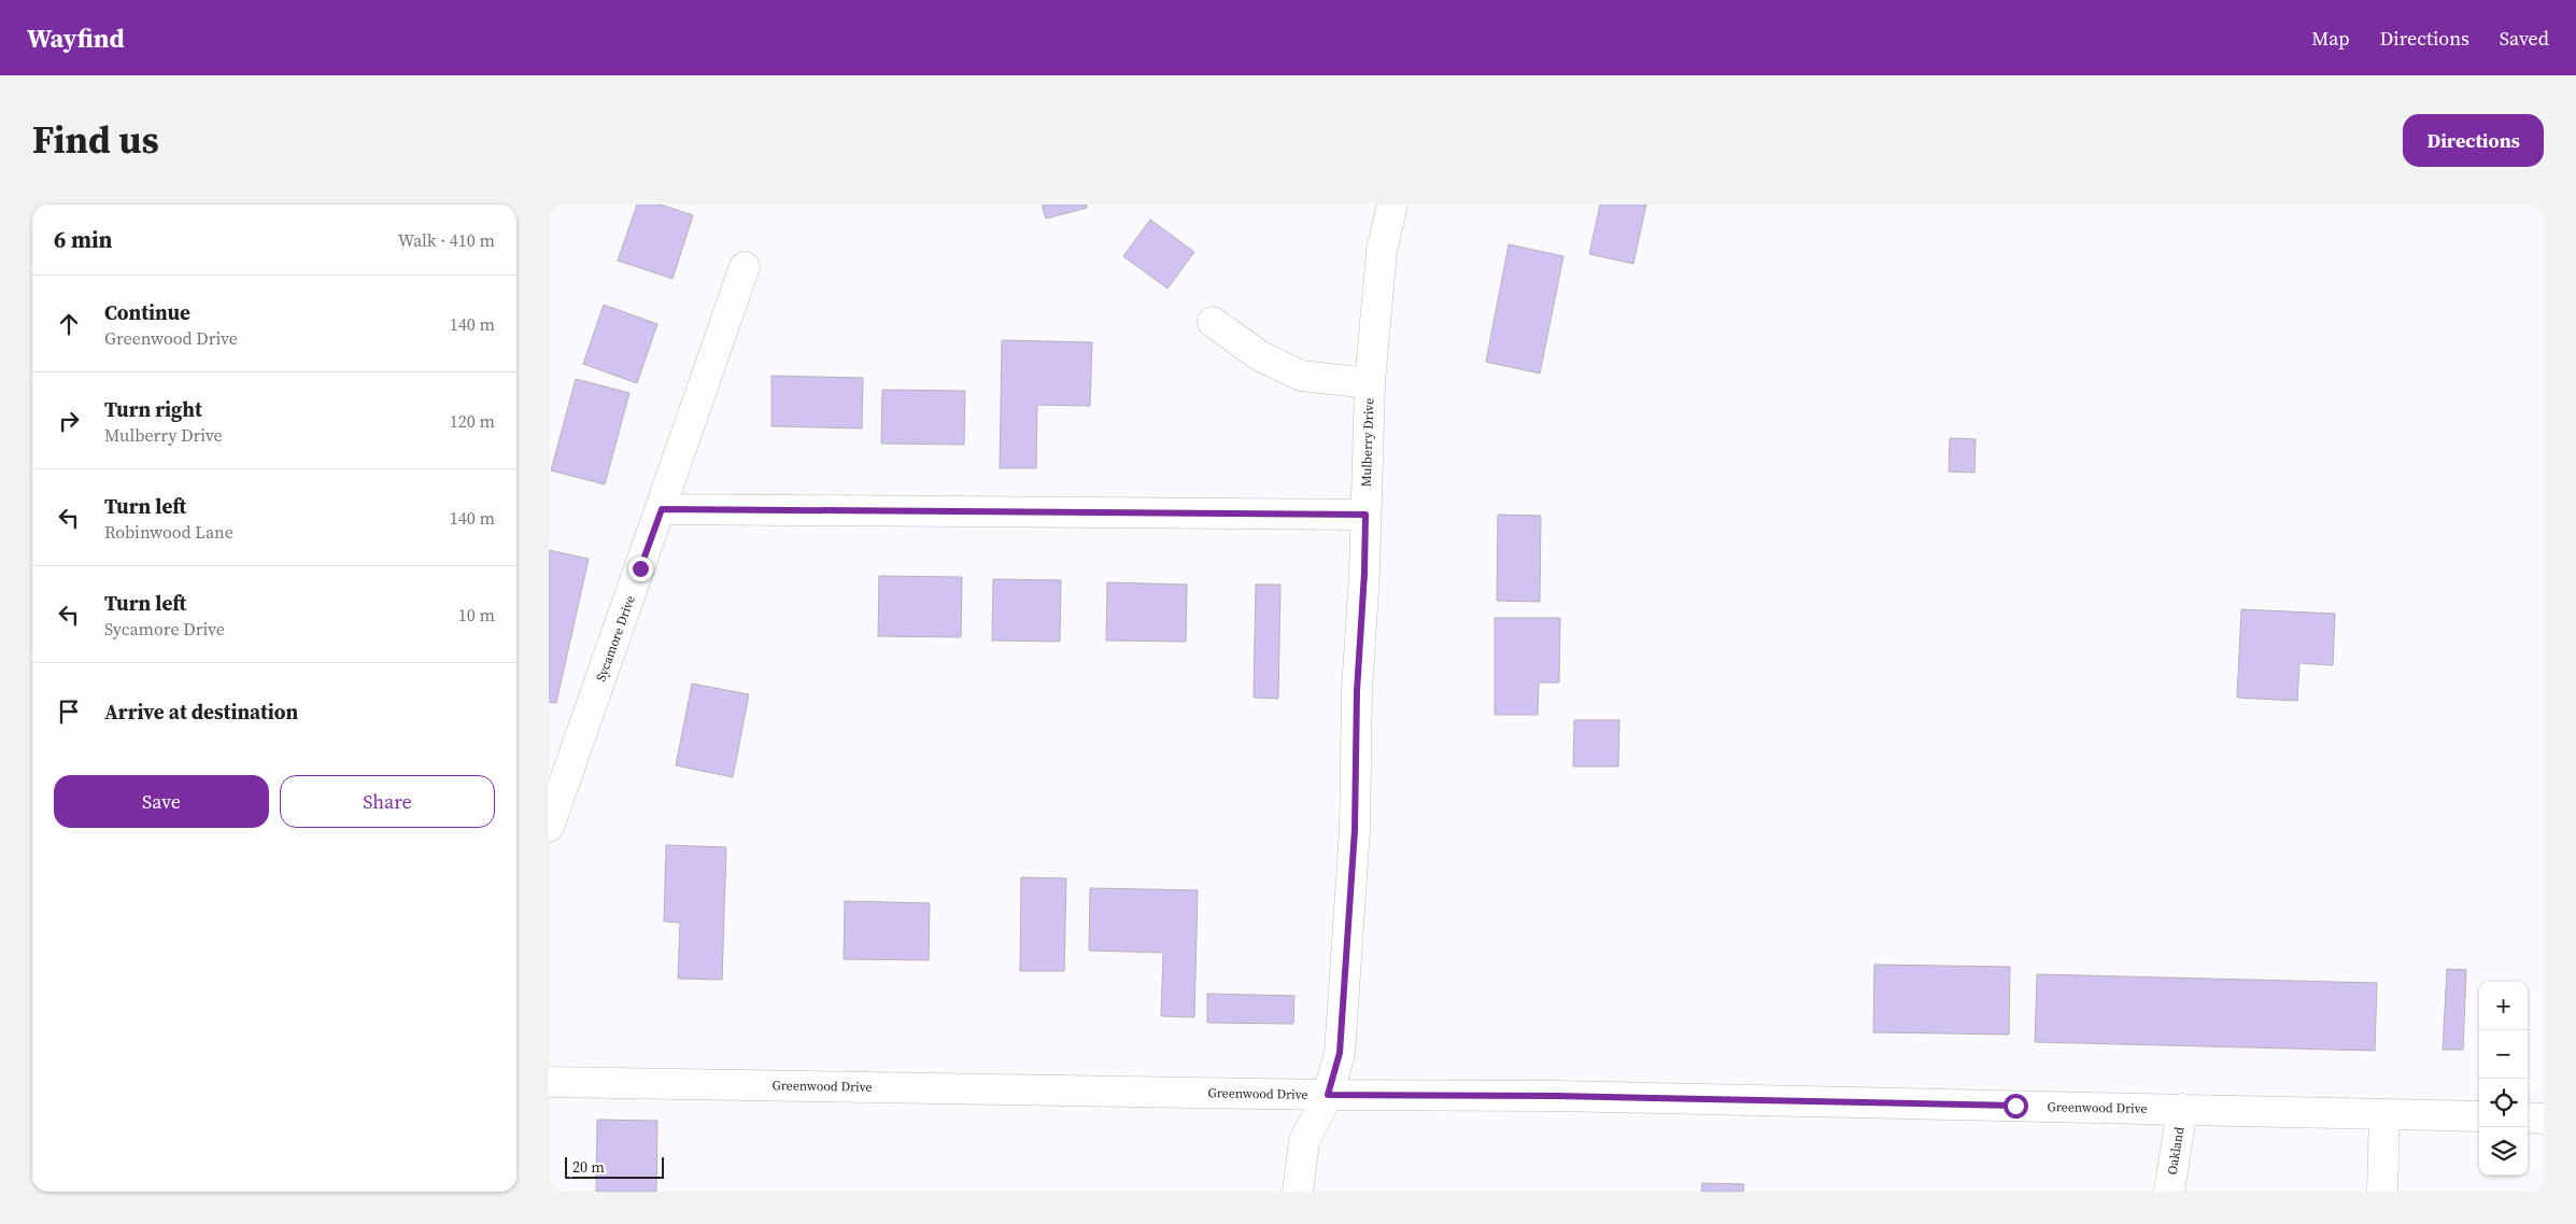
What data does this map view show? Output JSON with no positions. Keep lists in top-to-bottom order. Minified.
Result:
{"streets":{"street":["Mulberry Drive","Sycamore Drive","Greenwood Drive","Oakland"]},"crossings":[["Mulberry Drive","Greenwood Drive"],["Greenwood Drive","Oakland"]],"scale_bar":"20 m","page":{"header":"Wayfind","nav":["Map","Directions","Saved"],"title":"Find us","buttons":["Directions",["Save","Share"]],"heading":["6 min","Walk · 410 m"],"list":[["Continue","Greenwood Drive","140 m"],["Turn right","Mulberry Drive","120 m"],["Turn left","Robinwood Lane","140 m"],["Turn left","Sycamore Drive","10 m"],"Arrive at destination"],"map_buttons":["+","−"],"scale":"20 m"}}
